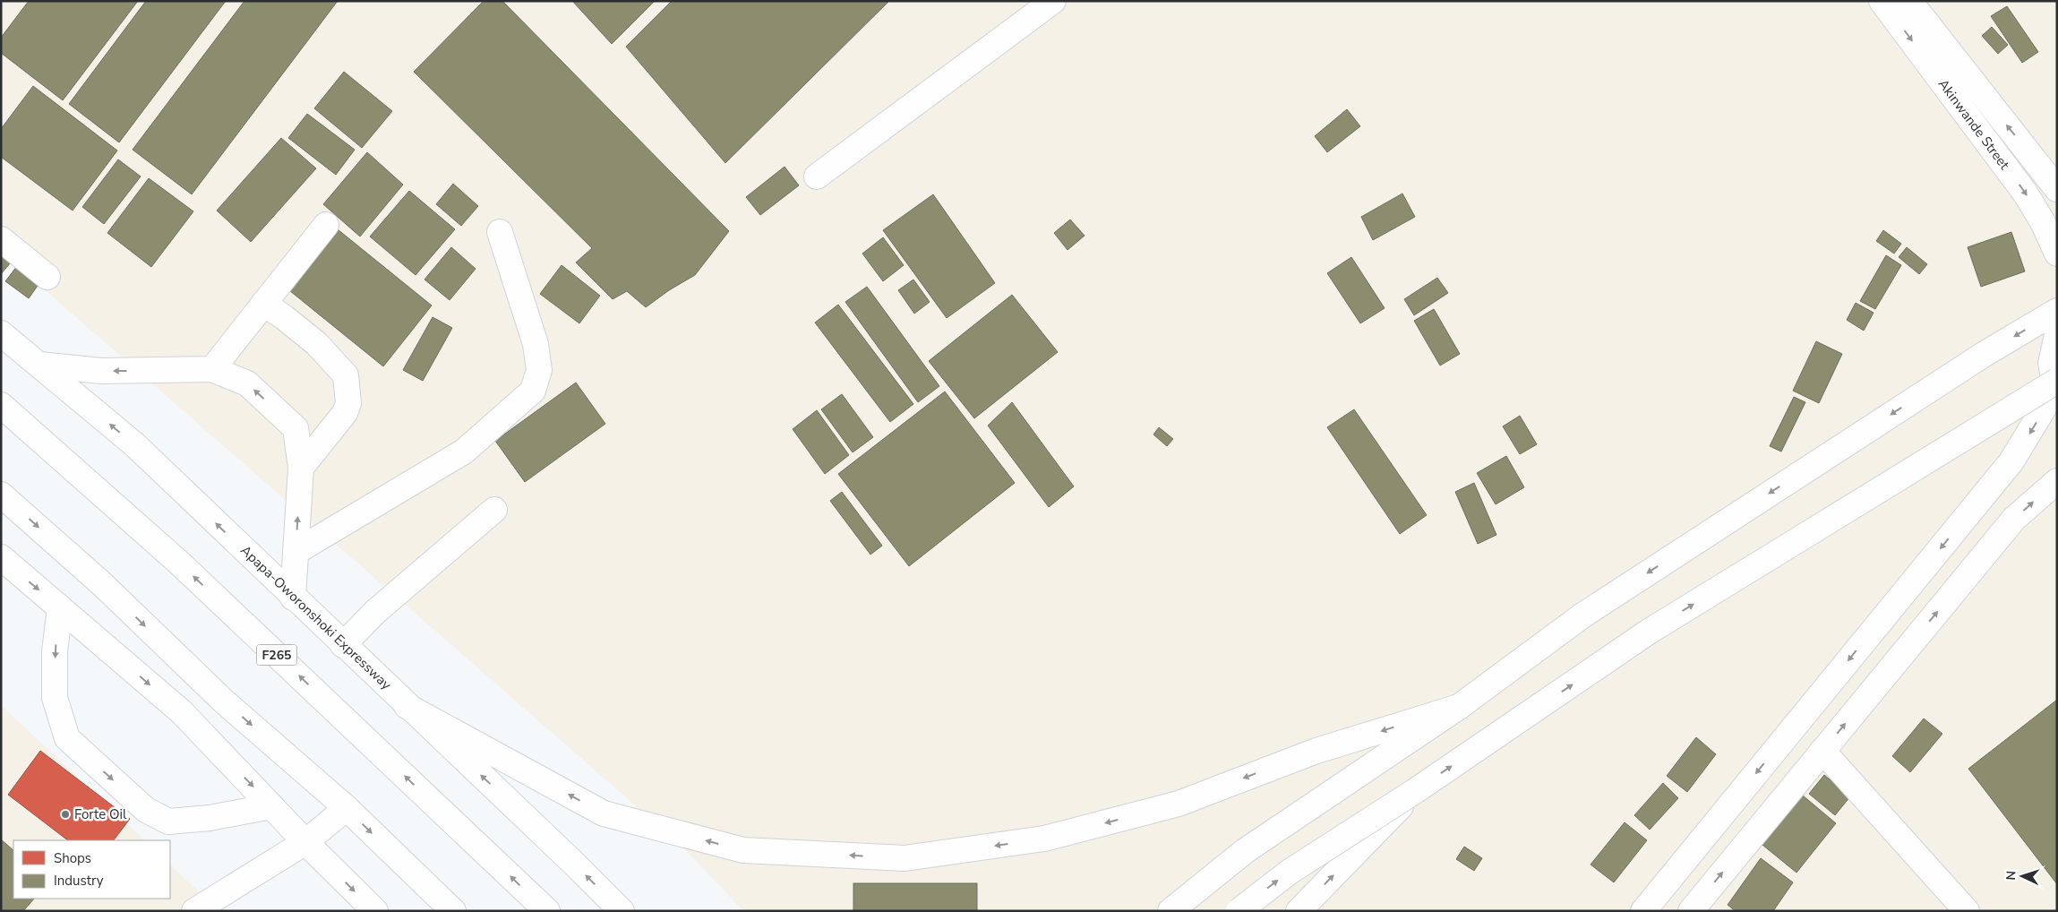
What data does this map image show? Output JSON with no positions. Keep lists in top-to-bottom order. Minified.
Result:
{"streets":{"main road":["Akinwande Street","Apapa-Oworonshoki Expressway","F265"]},"places":["Forte Oil"],"legend":["Shops","Industry"],"north":"left"}
